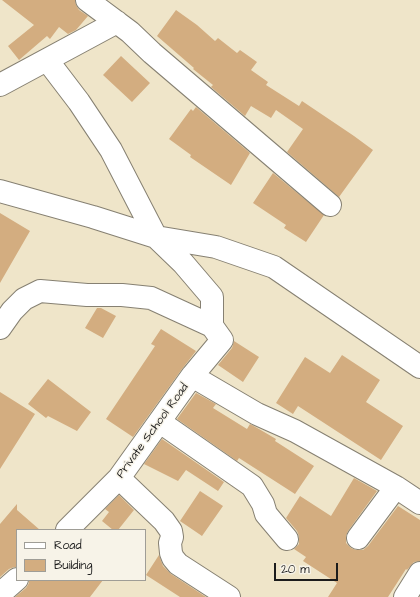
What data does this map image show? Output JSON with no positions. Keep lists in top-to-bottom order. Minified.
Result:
{"streets":{"street":["Private School Road"]},"legend":["Road","Building"],"scale_bar":"20 m"}
